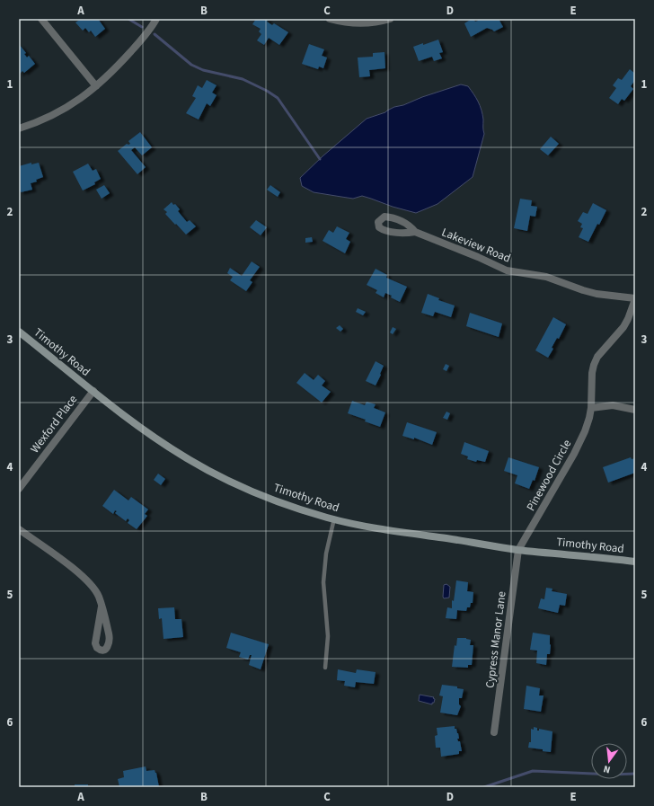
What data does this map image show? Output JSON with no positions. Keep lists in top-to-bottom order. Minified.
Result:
{"streets":{"main road":["Timothy Road"],"street":["Lakeview Road","Wexford Place","Pinewood Circle","Cypress Manor Lane"]},"crossings":[["Lakeview Road","Pinewood Circle"],["Timothy Road","Wexford Place"],["Timothy Road","Pinewood Circle"],["Timothy Road","Cypress Manor Lane"],["Pinewood Circle","Cypress Manor Lane"]],"north":"bottom","grid":{"columns":["A","B","C","D","E"],"rows":["1","2","3","4","5","6"]}}
